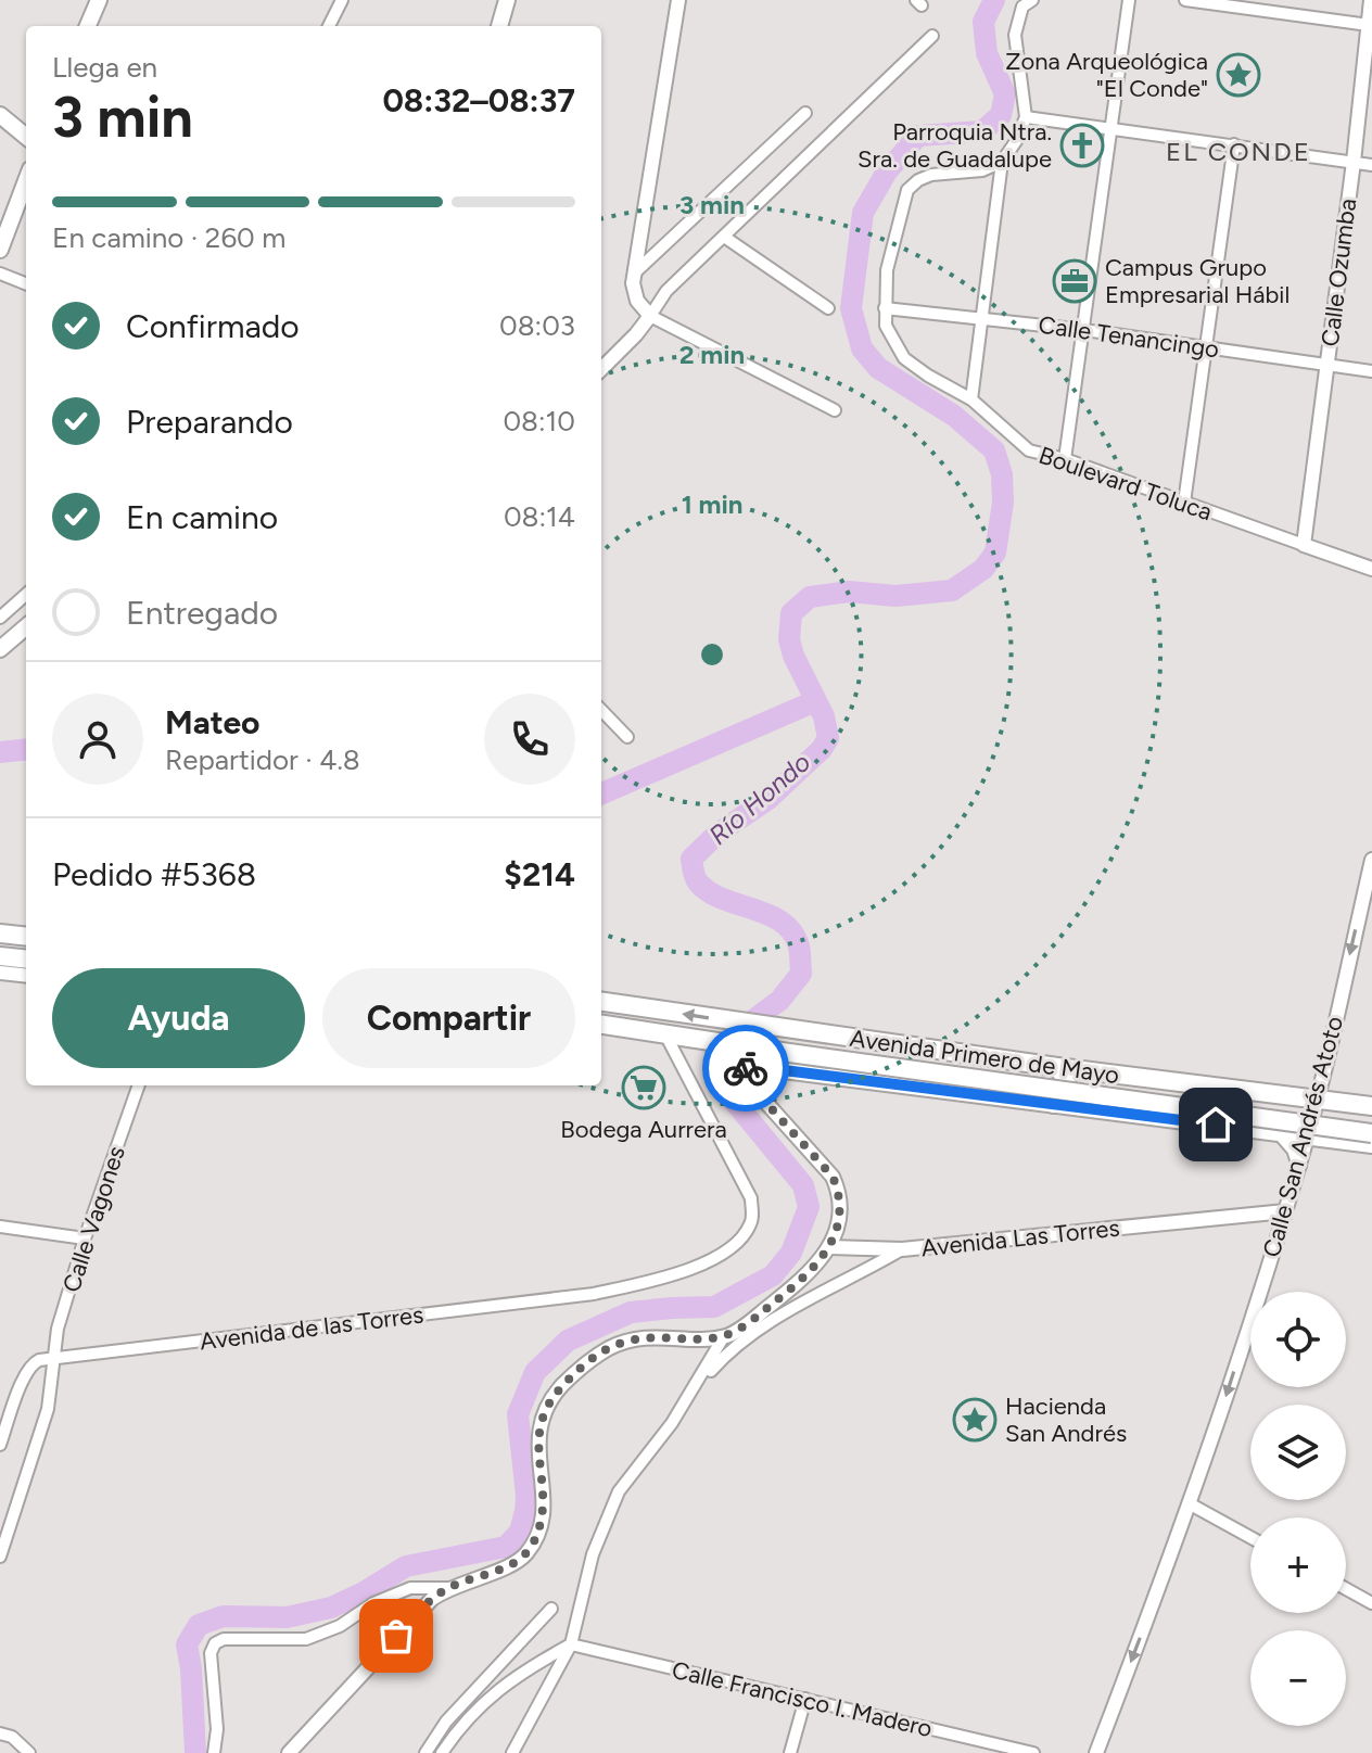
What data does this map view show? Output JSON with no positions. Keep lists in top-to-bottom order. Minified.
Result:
{"streets":{"highway":["Avenida Primero de Mayo"],"street":["Calle Ozumba","Calle Tenancingo","Boulevard Toluca","Calle San Andrés Atoto","Calle Vagones","Avenida Las Torres","Avenida de las Torres","Calle Francisco I. Madero"]},"crossings":[["Calle Ozumba","Calle Tenancingo"],["Calle Ozumba","Boulevard Toluca"],["Calle Tenancingo","Boulevard Toluca"],["Avenida Primero de Mayo","Calle San Andrés Atoto"],["Avenida Primero de Mayo","Avenida de las Torres"],["Calle San Andrés Atoto","Avenida Las Torres"],["Calle Vagones","Avenida de las Torres"]],"one_way":["Calle San Andrés Atoto"],"districts":["EL CONDE"],"water":["Río Hondo"],"places":{"place":["Zona Arqueológica \"El Conde\"","Hacienda San Andrés"],"church":["Parroquia Ntra. Sra. de Guadalupe"],"office":["Campus Grupo Empresarial Hábil"],"supermarket":["Bodega Aurrera"]},"page":{"heading":["3 min","Llega en","08:32–08:37"],"panel":["Mateo","Repartidor · 4.8","Pedido #5368","$214"],"bar":"En camino · 260 m","list":[["Confirmado","08:03"],["Preparando","08:10"],["En camino","08:14"],"Entregado"],"buttons":["Ayuda","Compartir"],"map_buttons":["+","−"]},"rings":["3 min","2 min","1 min"]}
